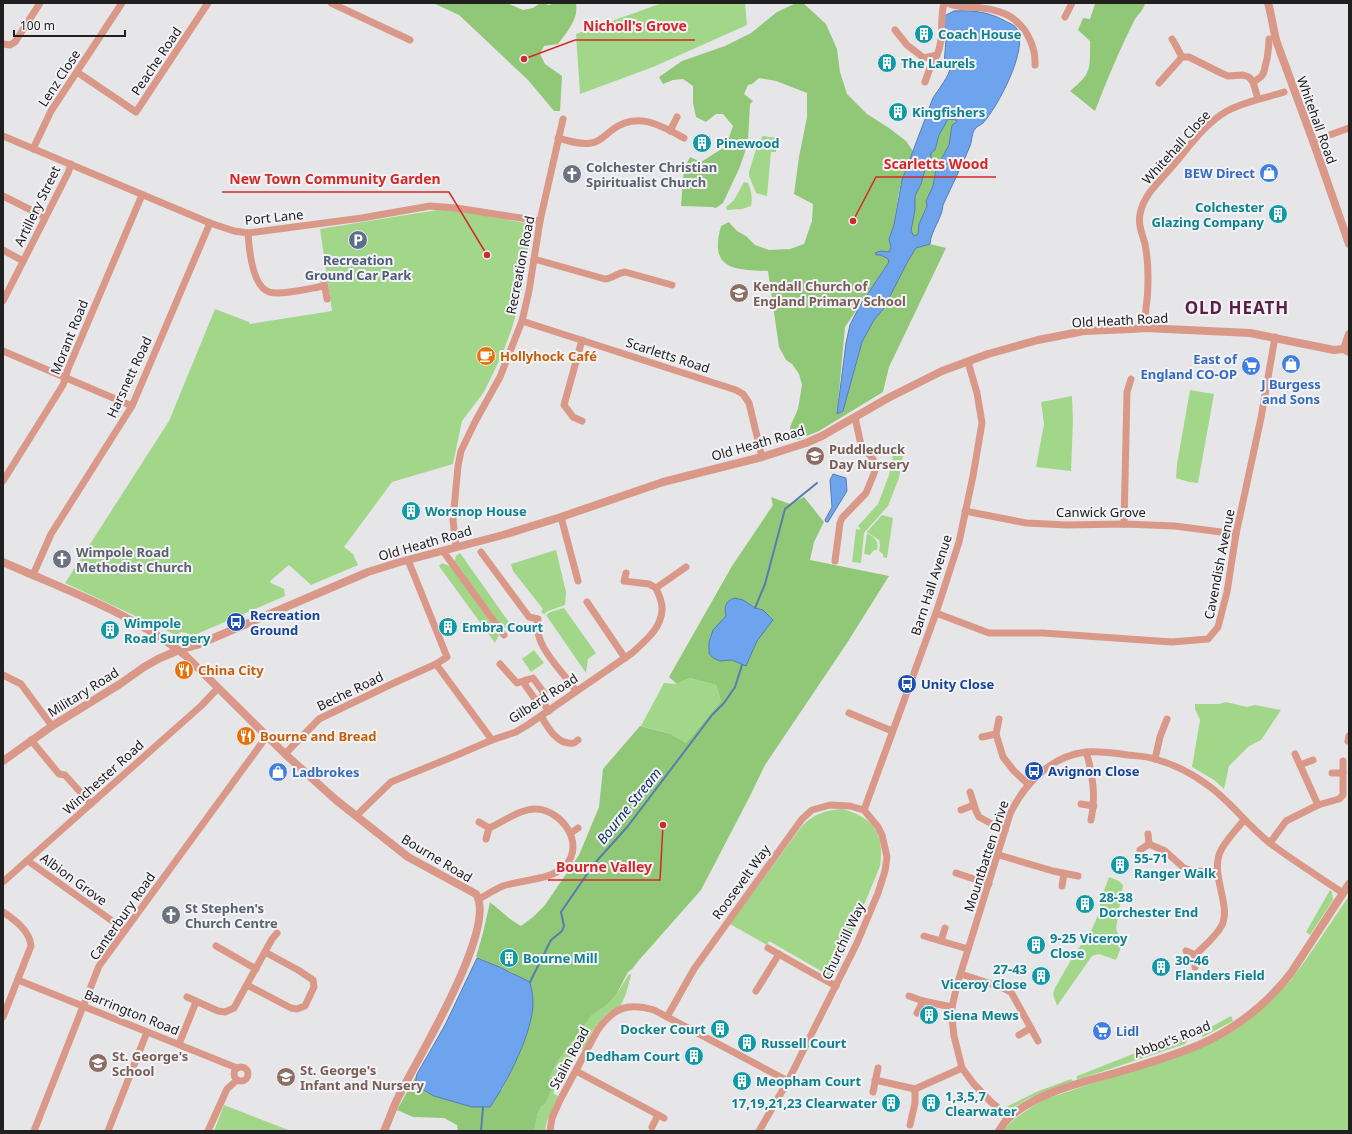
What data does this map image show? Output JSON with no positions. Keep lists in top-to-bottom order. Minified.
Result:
{"streets":{"street":["Peache Road","Lenz Close","Whitehall Road","Whitehall Close","Artillery Street","Port Lane","Recreation Road","Old Heath Road","Morant Road","Scarletts Road","Harsnett Road","Canwick Grove","Cavendish Avenue","Barn Hall Avenue","Beche Road","Military Road","Gilberd Road","Winchester Road","Mountbatten Drive","Bourne Road","Albion Grove","Roosevelt Way","Canterbury Road","Churchill Way","Barrington Road","Abbot's Road","Stalin Road"]},"crossings":[["Peache Road","Lenz Close"],["Lenz Close","Port Lane"],["Whitehall Close","Old Heath Road"],["Artillery Street","Port Lane"],["Port Lane","Recreation Road"],["Port Lane","Morant Road"],["Port Lane","Harsnett Road"],["Recreation Road","Old Heath Road"],["Recreation Road","Scarletts Road"],["Old Heath Road","Scarletts Road"],["Old Heath Road","Cavendish Avenue"],["Old Heath Road","Barn Hall Avenue"],["Old Heath Road","Beche Road"],["Old Heath Road","Military Road"],["Old Heath Road","Bourne Road"],["Harsnett Road","Bourne Road"],["Canwick Grove","Cavendish Avenue"],["Canwick Grove","Barn Hall Avenue"],["Cavendish Avenue","Barn Hall Avenue"],["Barn Hall Avenue","Roosevelt Way"],["Barn Hall Avenue","Churchill Way"],["Beche Road","Bourne Road"],["Military Road","Bourne Road"],["Gilberd Road","Bourne Road"],["Winchester Road","Bourne Road"],["Winchester Road","Albion Grove"],["Mountbatten Drive","Abbot's Road"],["Bourne Road","Canterbury Road"],["Albion Grove","Canterbury Road"],["Roosevelt Way","Churchill Way"],["Roosevelt Way","Stalin Road"],["Canterbury Road","Barrington Road"],["Churchill Way","Stalin Road"]],"districts":["OLD HEATH"],"water":["Bourne Stream"],"places":{"building":["Coach House","The Laurels","Kingfishers","Pinewood","Colchester Glazing Company","Worsnop House","Embra Court","Wimpole Road Surgery","55-71 Ranger Walk","28-38 Dorchester End","9-25 Viceroy Close","Bourne Mill","30-46 Flanders Field","27-43 Viceroy Close","Siena Mews","Docker Court","Russell Court","Dedham Court","Meopham Court","17,19,21,23 Clearwater","1,3,5,7 Clearwater"],"other":["Nicholl's Grove","Scarletts Wood","New Town Community Garden","Bourne Valley"],"shop":["BEW Direct","J Burgess and Sons","Ladbrokes"],"church":["Colchester Christian Spiritualist Church","Wimpole Road Methodist Church","St Stephen's Church Centre"],"parking":["Recreation Ground Car Park"],"school or university":["Kendall Church of England Primary School","Puddleduck Day Nursery","St. George's School","St. George's Infant and Nursery"],"cafe":["Hollyhock Café"],"supermarket":["East of England CO-OP","Lidl"],"bus stop":["Recreation Ground","Unity Close","Avignon Close"],"restaurant":["China City","Bourne and Bread"]},"scale_bar":"100 m"}
